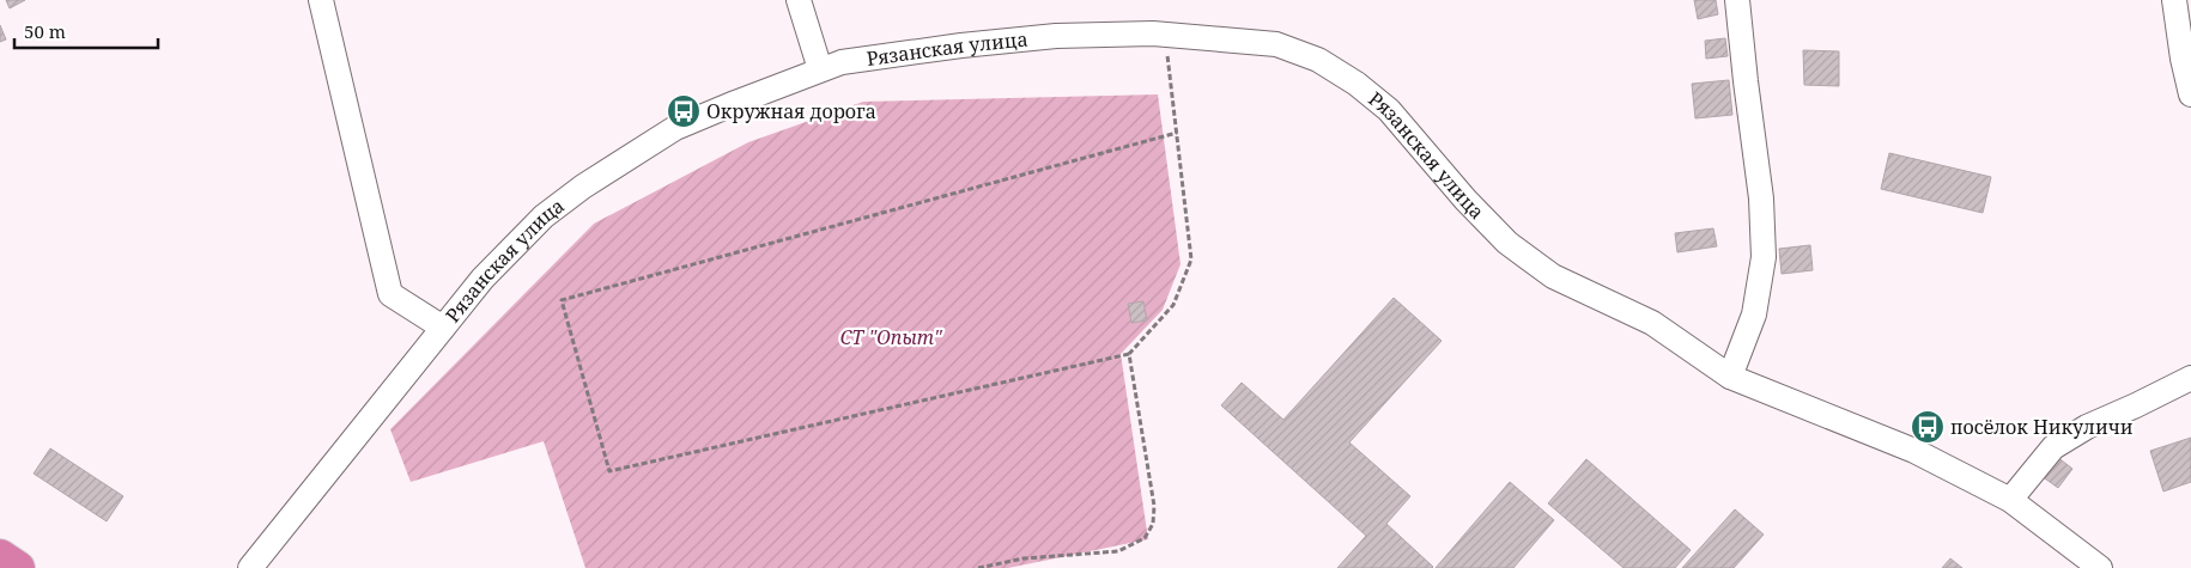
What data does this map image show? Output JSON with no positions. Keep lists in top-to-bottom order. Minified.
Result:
{"streets":{"street":["Рязанская улица"]},"parks":["СТ \"Опыт\""],"places":{"bus stop":["Окружная дорога","посёлок Никуличи"]},"scale_bar":"50 m"}
